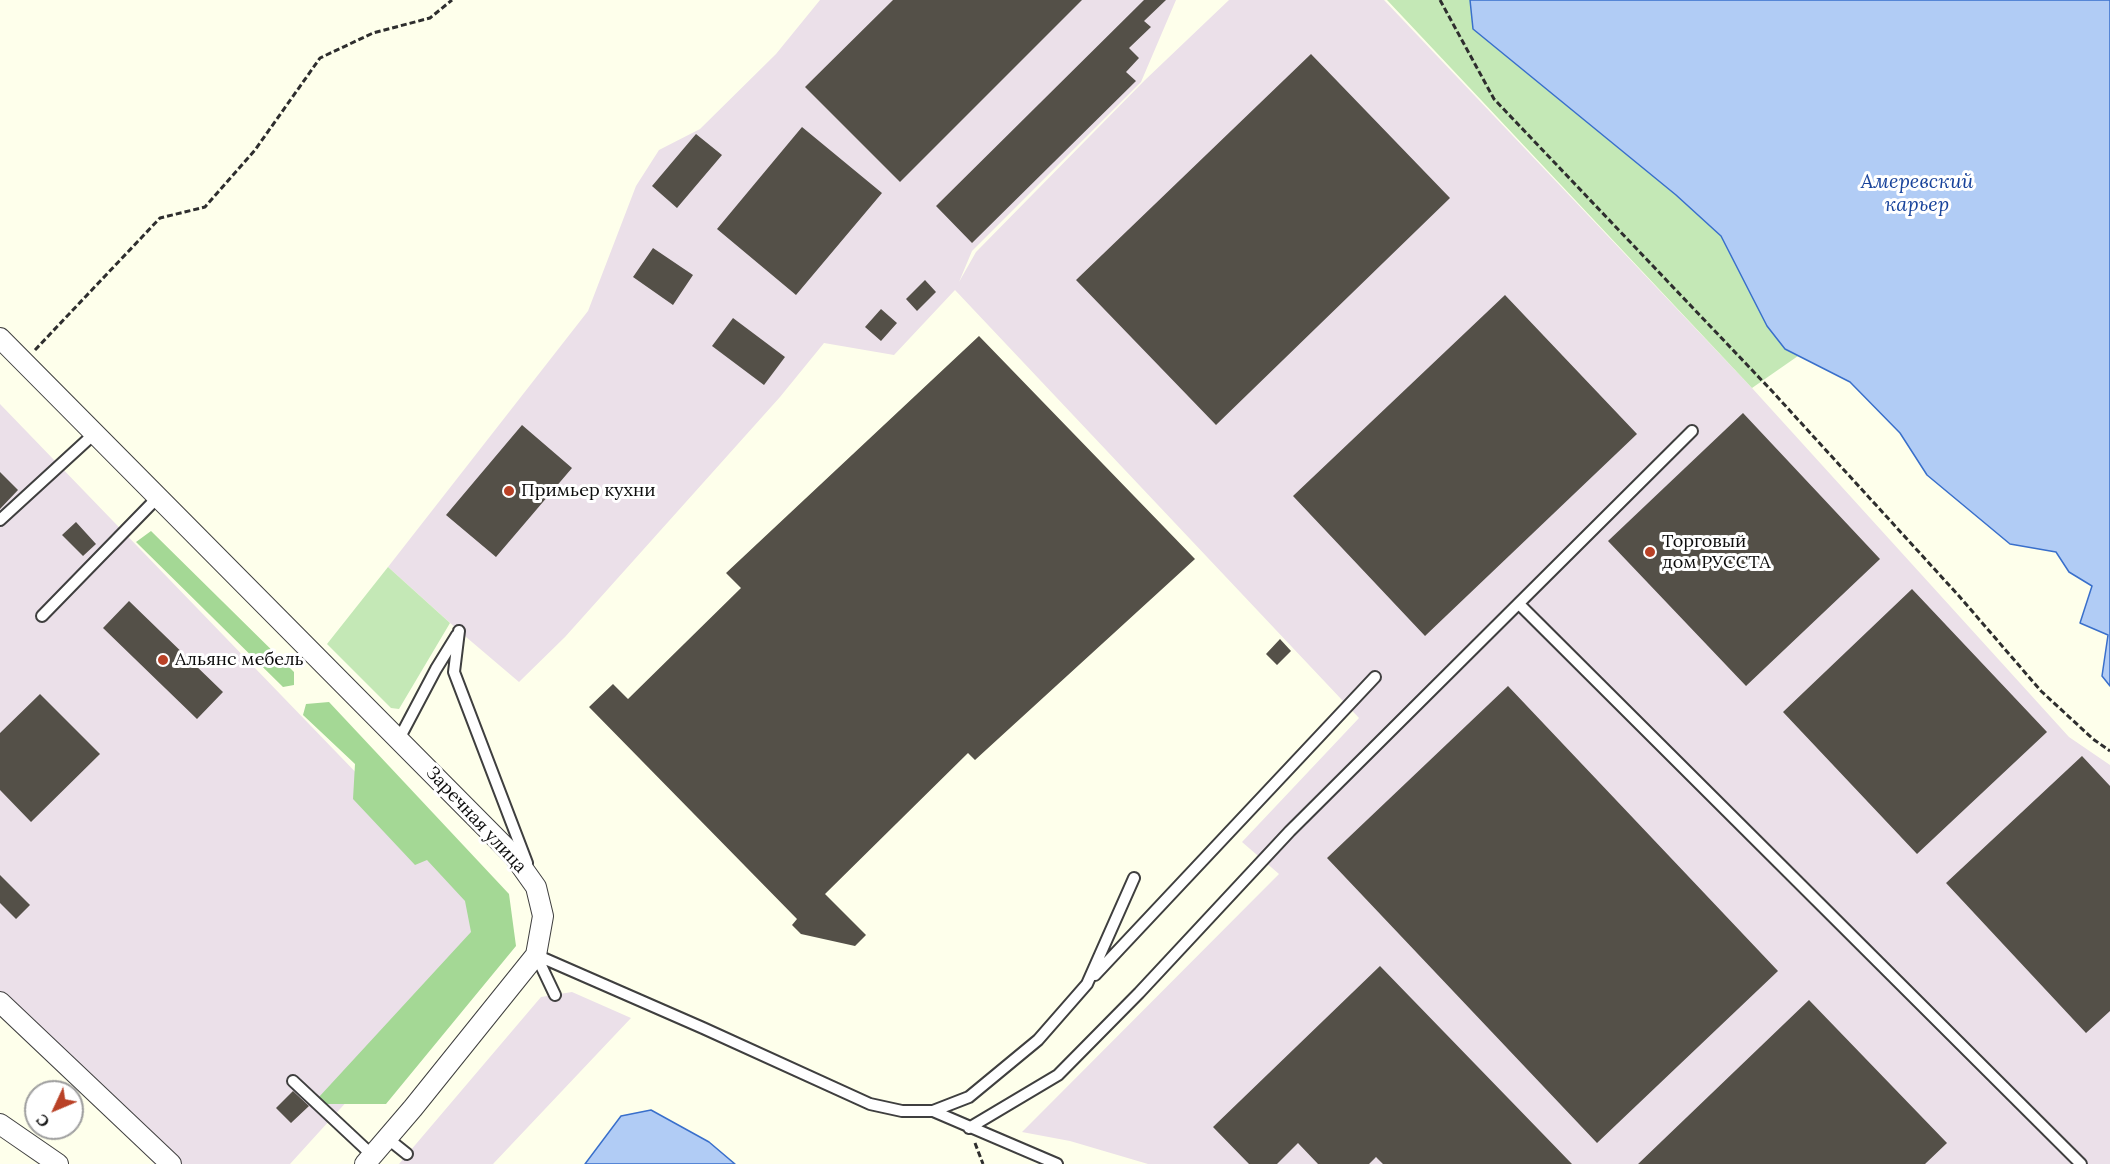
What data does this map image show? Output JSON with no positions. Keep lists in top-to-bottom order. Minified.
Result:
{"streets":{"street":["Заречная улица"]},"water":["Амеревский карьер"],"places":["Примьер кухни","Торговый дом РУССТА","Альянс мебель"],"north":"bottom left"}
